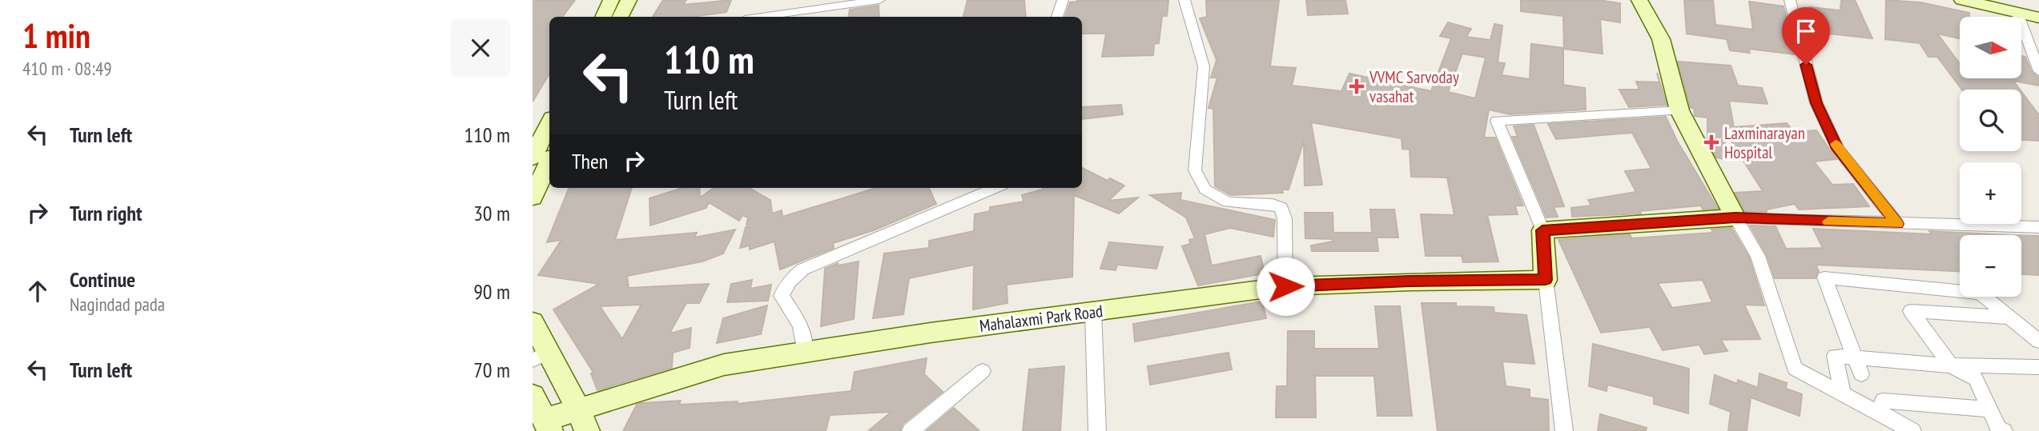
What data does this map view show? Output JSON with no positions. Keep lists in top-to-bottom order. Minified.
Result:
{"streets":{"street":["Mahalaxmi Park Road"]},"places":{"health":["VVMC Sarvoday vasahat","Laxminarayan Hospital"]},"north":"right","page":{"heading":["1 min","410 m · 08:49"],"map_buttons":["+","−"],"turn":["110 m","Turn left"],"list":[{"name":"Turn left","value":"110 m"},{"name":"Turn right","value":"30 m"},{"name":"Continue","note":"Nagindad pada","value":"90 m"},{"name":"Turn left","value":"70 m"}],"then":"Then"}}
